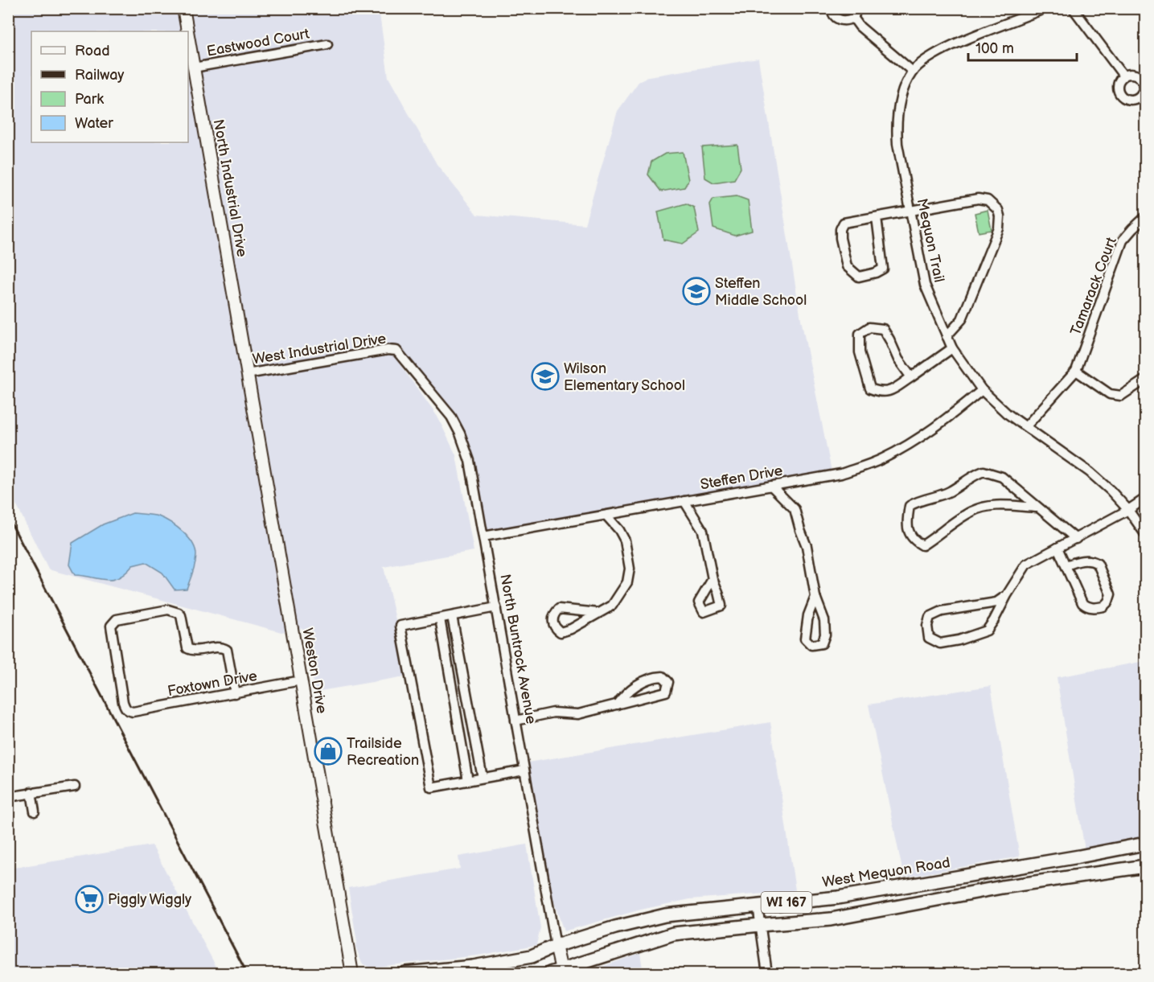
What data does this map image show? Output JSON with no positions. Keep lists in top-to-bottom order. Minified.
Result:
{"streets":{"main road":["West Mequon Road","WI 167"],"street":["Eastwood Court","North Industrial Drive","Mequon Trail","Tamarack Court","West Industrial Drive","Steffen Drive","North Buntrock Avenue","Weston Drive","Foxtown Drive"]},"crossings":[["Eastwood Court","North Industrial Drive"],["North Industrial Drive","West Industrial Drive"],["North Industrial Drive","Weston Drive"],["Mequon Trail","Tamarack Court"],["Mequon Trail","Steffen Drive"],["West Industrial Drive","North Buntrock Avenue"],["West Industrial Drive","Weston Drive"],["Steffen Drive","North Buntrock Avenue"],["North Buntrock Avenue","West Mequon Road"],["North Buntrock Avenue","WI 167"],["Weston Drive","Foxtown Drive"]],"places":{"school or university":["Steffen Middle School","Wilson Elementary School"],"shop":["Trailside Recreation"],"supermarket":["Piggly Wiggly"]},"legend":["Road","Railway","Park","Water"],"scale_bar":"100 m"}
